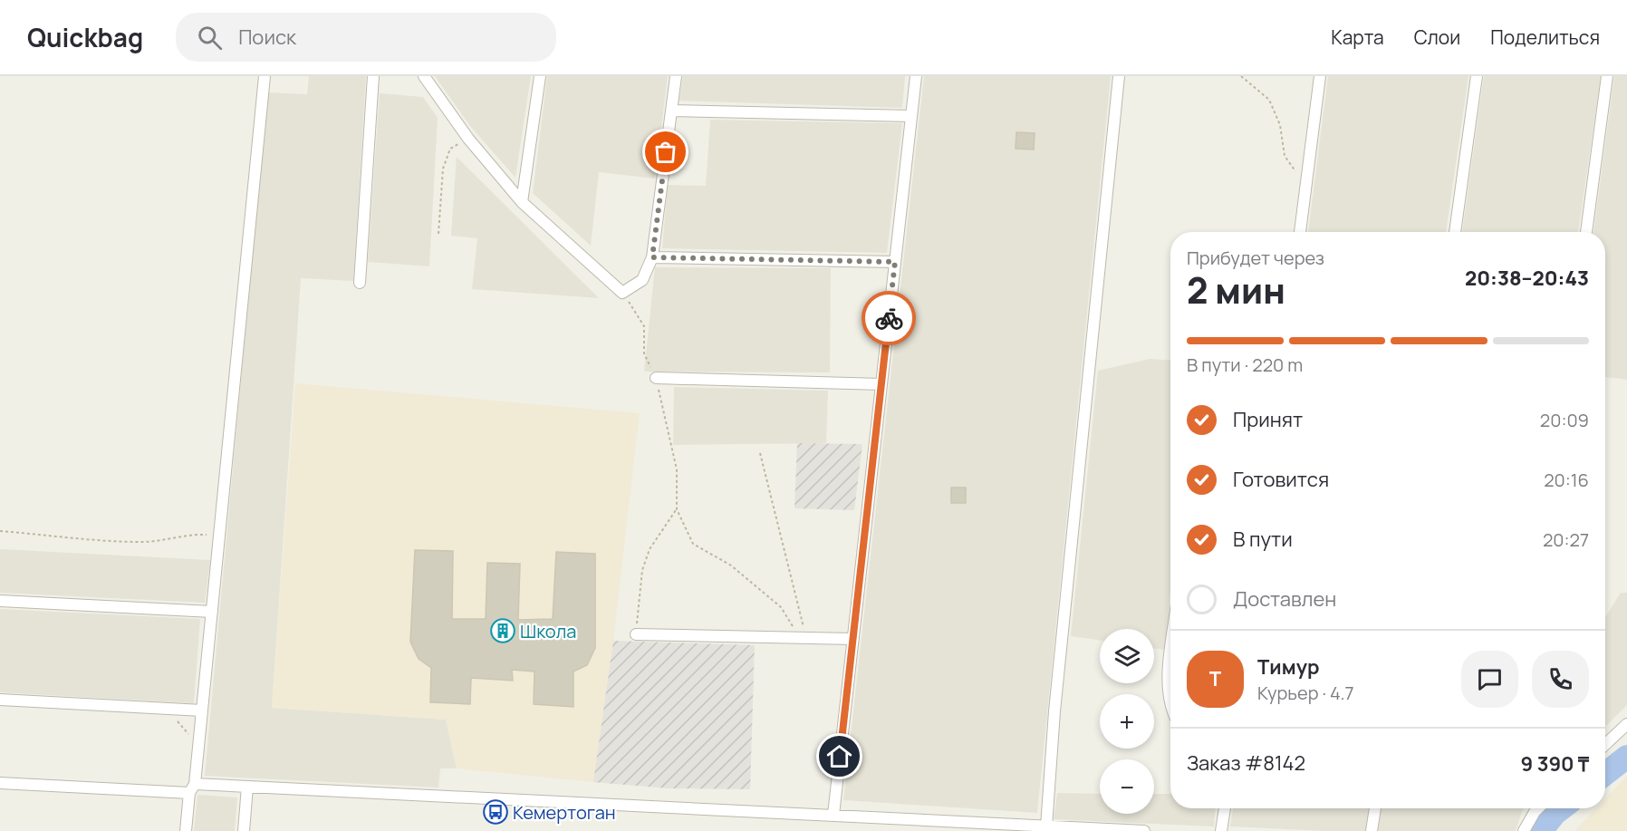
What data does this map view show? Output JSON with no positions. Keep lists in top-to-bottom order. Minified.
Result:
{"places":{"building":["Школа"],"bus stop":["Кемертоган"]},"page":{"header":"Quickbag","search":"Поиск","nav":["Карта","Слои","Поделиться"],"heading":["2 мин","Прибудет через","20:38–20:43"],"panel":["Тимур","Курьер · 4.7","Заказ #8142","9 390 ₸"],"bar":"В пути · 220 m","list":[["Принят","20:09"],["Готовится","20:16"],["В пути","20:27"],"Доставлен"],"map_buttons":["+","−"],"round":"Т"}}
